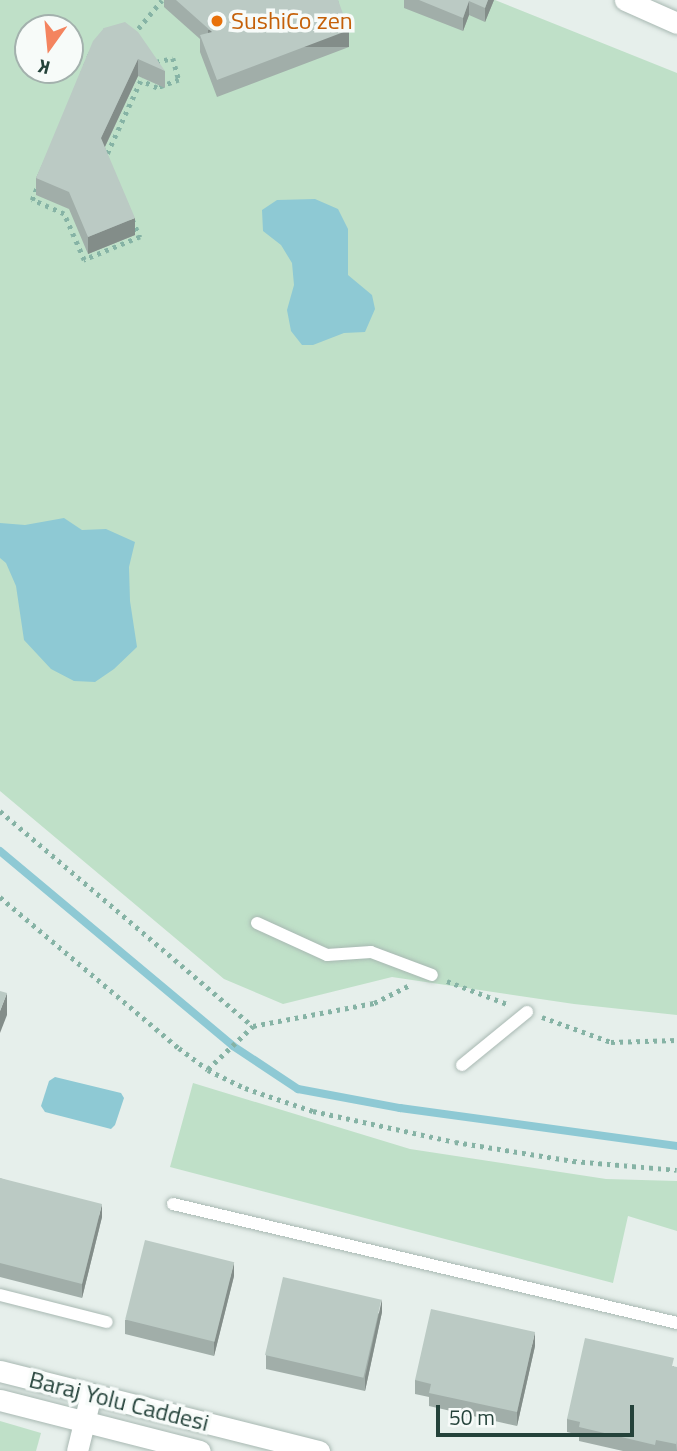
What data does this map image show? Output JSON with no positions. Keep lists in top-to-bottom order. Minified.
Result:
{"streets":{"street":["Baraj Yolu Caddesi"]},"places":["SushiCo zen"],"scale_bar":"50 m","north":"bottom"}
